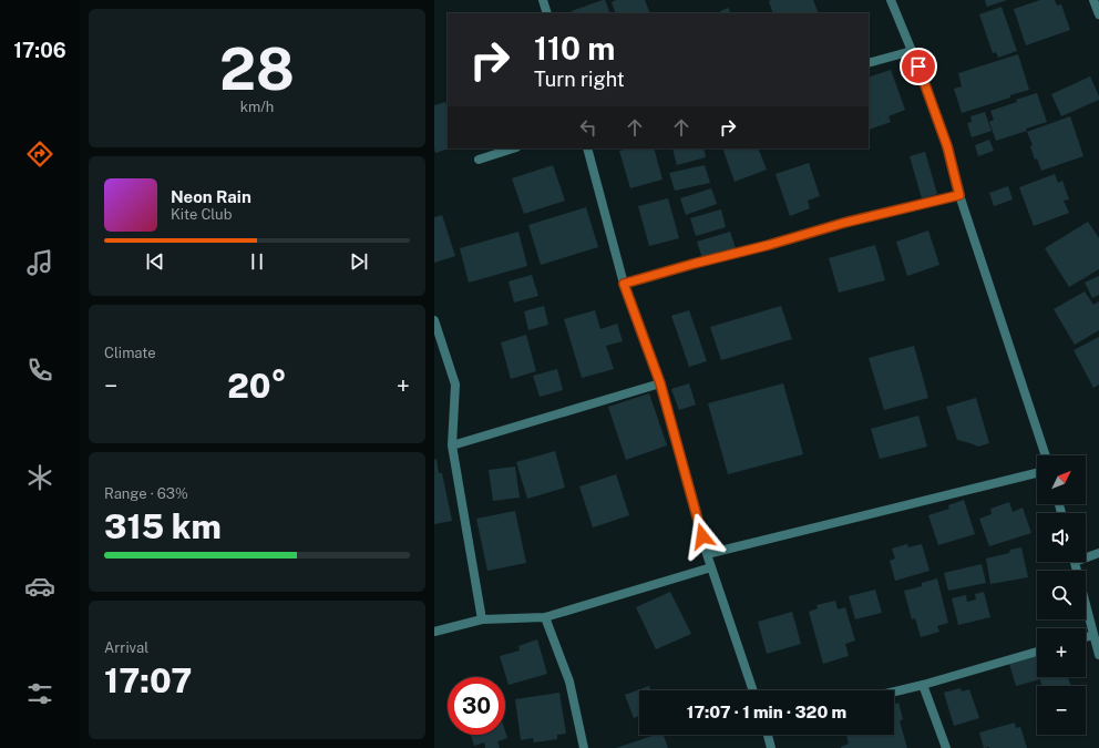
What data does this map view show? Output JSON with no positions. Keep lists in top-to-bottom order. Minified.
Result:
{"north":"top right","page":{"tabs":"17:06","tile":[["28","km/h"],"Climate",["Range · 63%","315 km"],["Arrival","17:07"]],"turn":["110 m","Turn right"],"song":["Neon Rain","Kite Club"],"heat":["−","20°","+"],"map_buttons":["+","−"],"limit":"30","trip":"17:07 · 1 min · 320 m"}}
